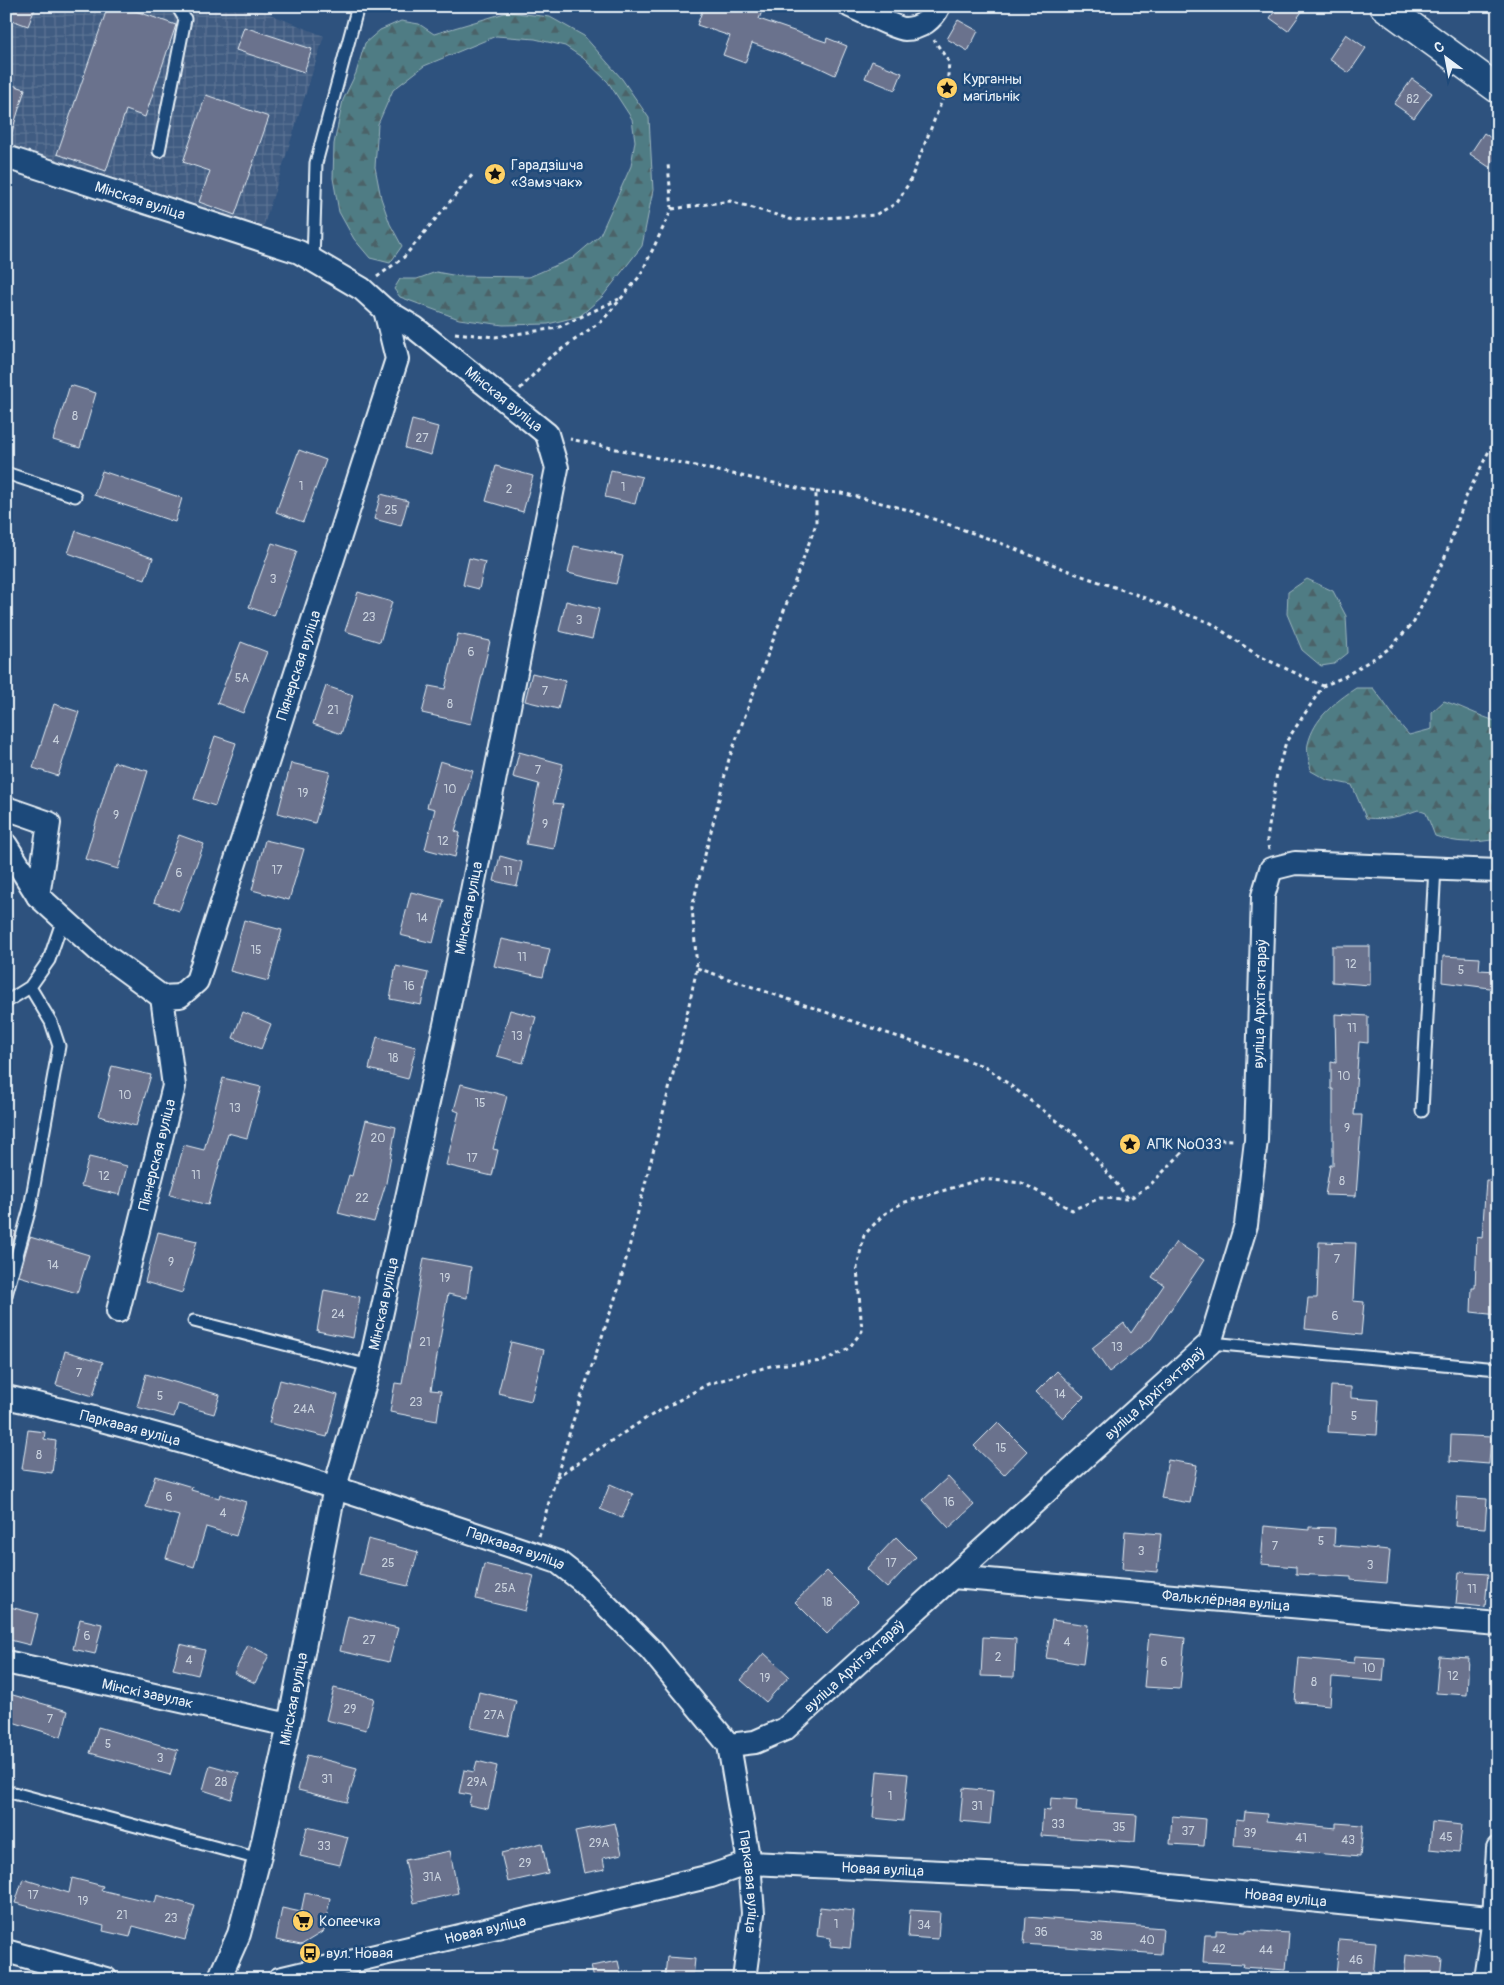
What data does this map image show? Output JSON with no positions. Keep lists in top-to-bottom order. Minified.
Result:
{"streets":{"street":["Мінская вуліца","Піянерская вуліца","вуліца Архітэктараў","Паркавая вуліца","Фальклёрная вуліца","Мінскі завулак","Новая вуліца"]},"crossings":[["Мінская вуліца","Піянерская вуліца"],["Мінская вуліца","Паркавая вуліца"],["Мінская вуліца","Мінскі завулак"],["вуліца Архітэктараў","Паркавая вуліца"],["вуліца Архітэктараў","Фальклёрная вуліца"],["Паркавая вуліца","Новая вуліца"]],"places":{"place":["Курганны магільнік","Гарадзішча «Замэчак»","АПК №033"],"supermarket":["Копеечка"],"bus stop":["вул. Новая"]},"house_numbers":["82","8","27","1","1","2","25","3","23","3","6","5А","7","8","21","4","7","10","19","9","9","12","17","11","6","14","15","11","12","5","16","11","13","18","10","10","15","13","9","20","17","11","12","8","22","7","9","14","19","24","6","21","13","7","14","5","23","24А","5","15","8","6","16","4","5","7","3","25","17","3","25А","11","18","6","27","4","2","4","6","10","12","19","8","29","27А","7","5","3","31","28","29А","1","31","33","35","37","39","45","41","43","29А","33","29","31А","17","19","21","23","1","34","36","38","40","42","44","46"],"north":"top left"}
